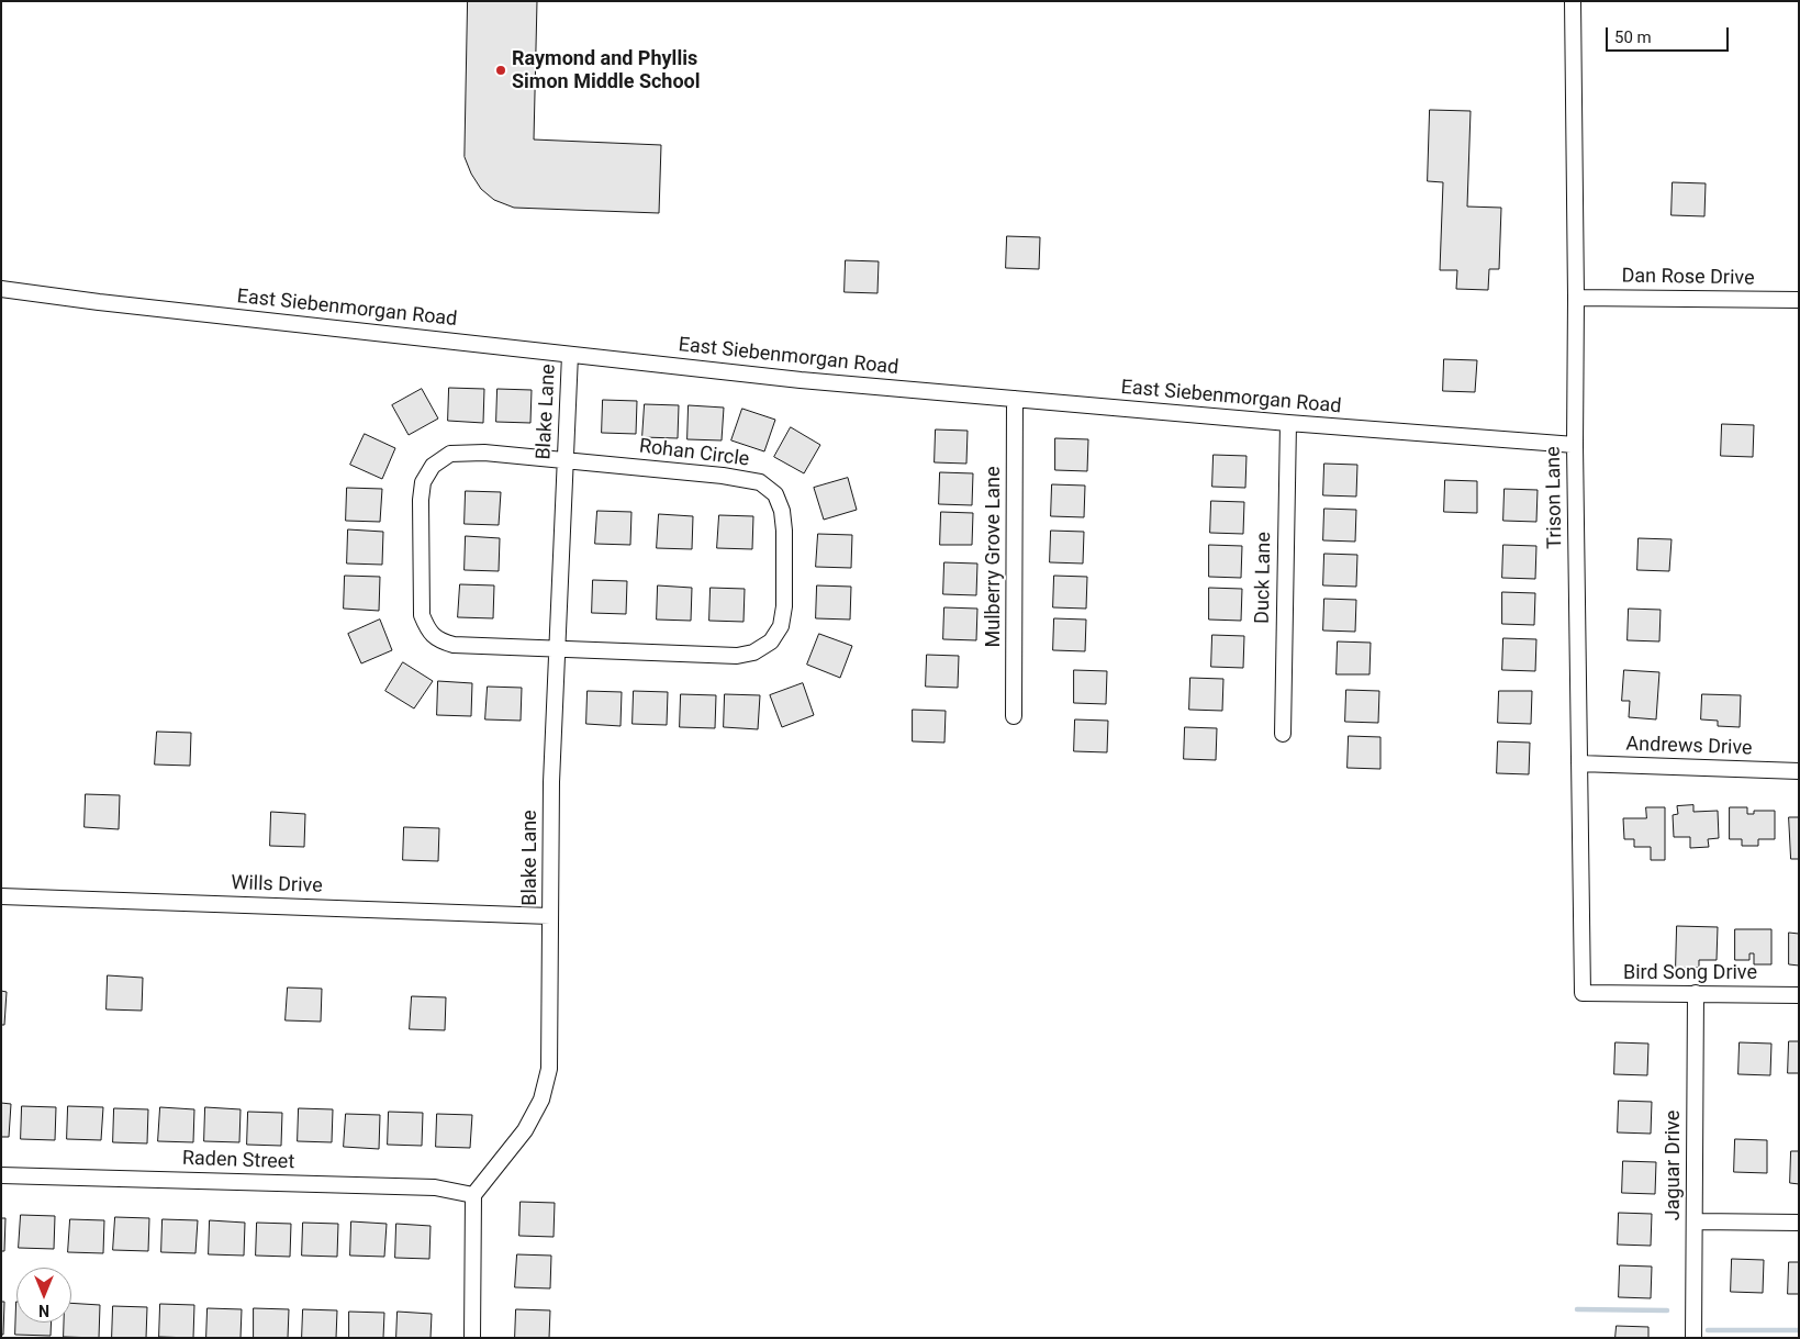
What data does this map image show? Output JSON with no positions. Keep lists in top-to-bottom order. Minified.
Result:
{"streets":{"street":["Dan Rose Drive","East Siebenmorgan Road","Blake Lane","Rohan Circle","Trison Lane","Mulberry Grove Lane","Duck Lane","Andrews Drive","Wills Drive","Bird Song Drive","Raden Street","Jaguar Drive"]},"crossings":[["Dan Rose Drive","Trison Lane"],["East Siebenmorgan Road","Blake Lane"],["East Siebenmorgan Road","Trison Lane"],["East Siebenmorgan Road","Mulberry Grove Lane"],["East Siebenmorgan Road","Duck Lane"],["Blake Lane","Rohan Circle"],["Blake Lane","Wills Drive"],["Blake Lane","Raden Street"],["Trison Lane","Andrews Drive"],["Trison Lane","Bird Song Drive"],["Bird Song Drive","Jaguar Drive"]],"places":["Raymond and Phyllis Simon Middle School"],"scale_bar":"50 m","north":"bottom"}
